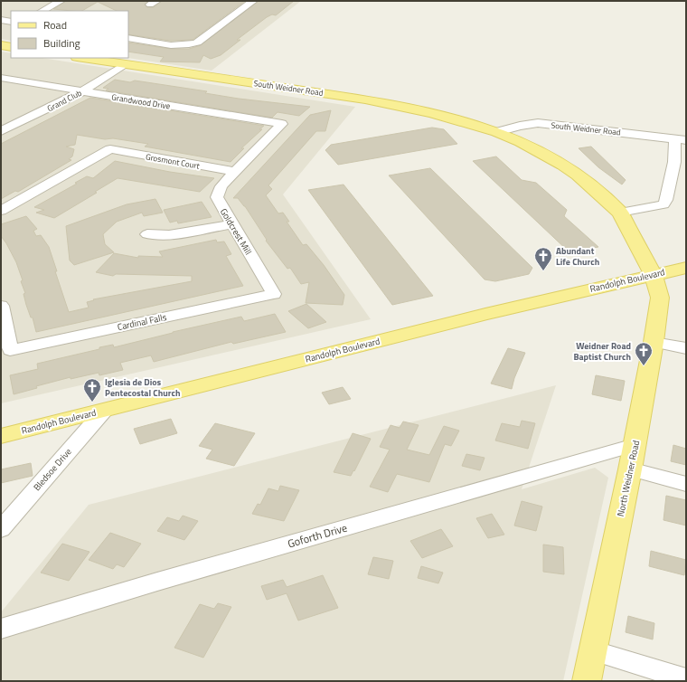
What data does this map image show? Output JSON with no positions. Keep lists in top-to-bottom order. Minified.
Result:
{"streets":{"main road":["South Weidner Road","Randolph Boulevard","North Weidner Road"],"street":["Grand Club","Grandwood Drive","Grosmont Court","Goldcrest Mill","Cardinal Falls","Bledsoe Drive","Goforth Drive"]},"crossings":[["South Weidner Road","Grand Club"],["South Weidner Road","Randolph Boulevard"],["South Weidner Road","North Weidner Road"],["Grand Club","Grandwood Drive"],["Grandwood Drive","Goldcrest Mill"],["Grosmont Court","Goldcrest Mill"],["Goldcrest Mill","Cardinal Falls"],["Randolph Boulevard","Bledsoe Drive"],["Randolph Boulevard","North Weidner Road"],["North Weidner Road","Goforth Drive"]],"places":{"church":["Abundant Life Church","Weidner Road Baptist Church","Iglesia de Dios Pentecostal Church"]},"legend":["Road","Building"]}
